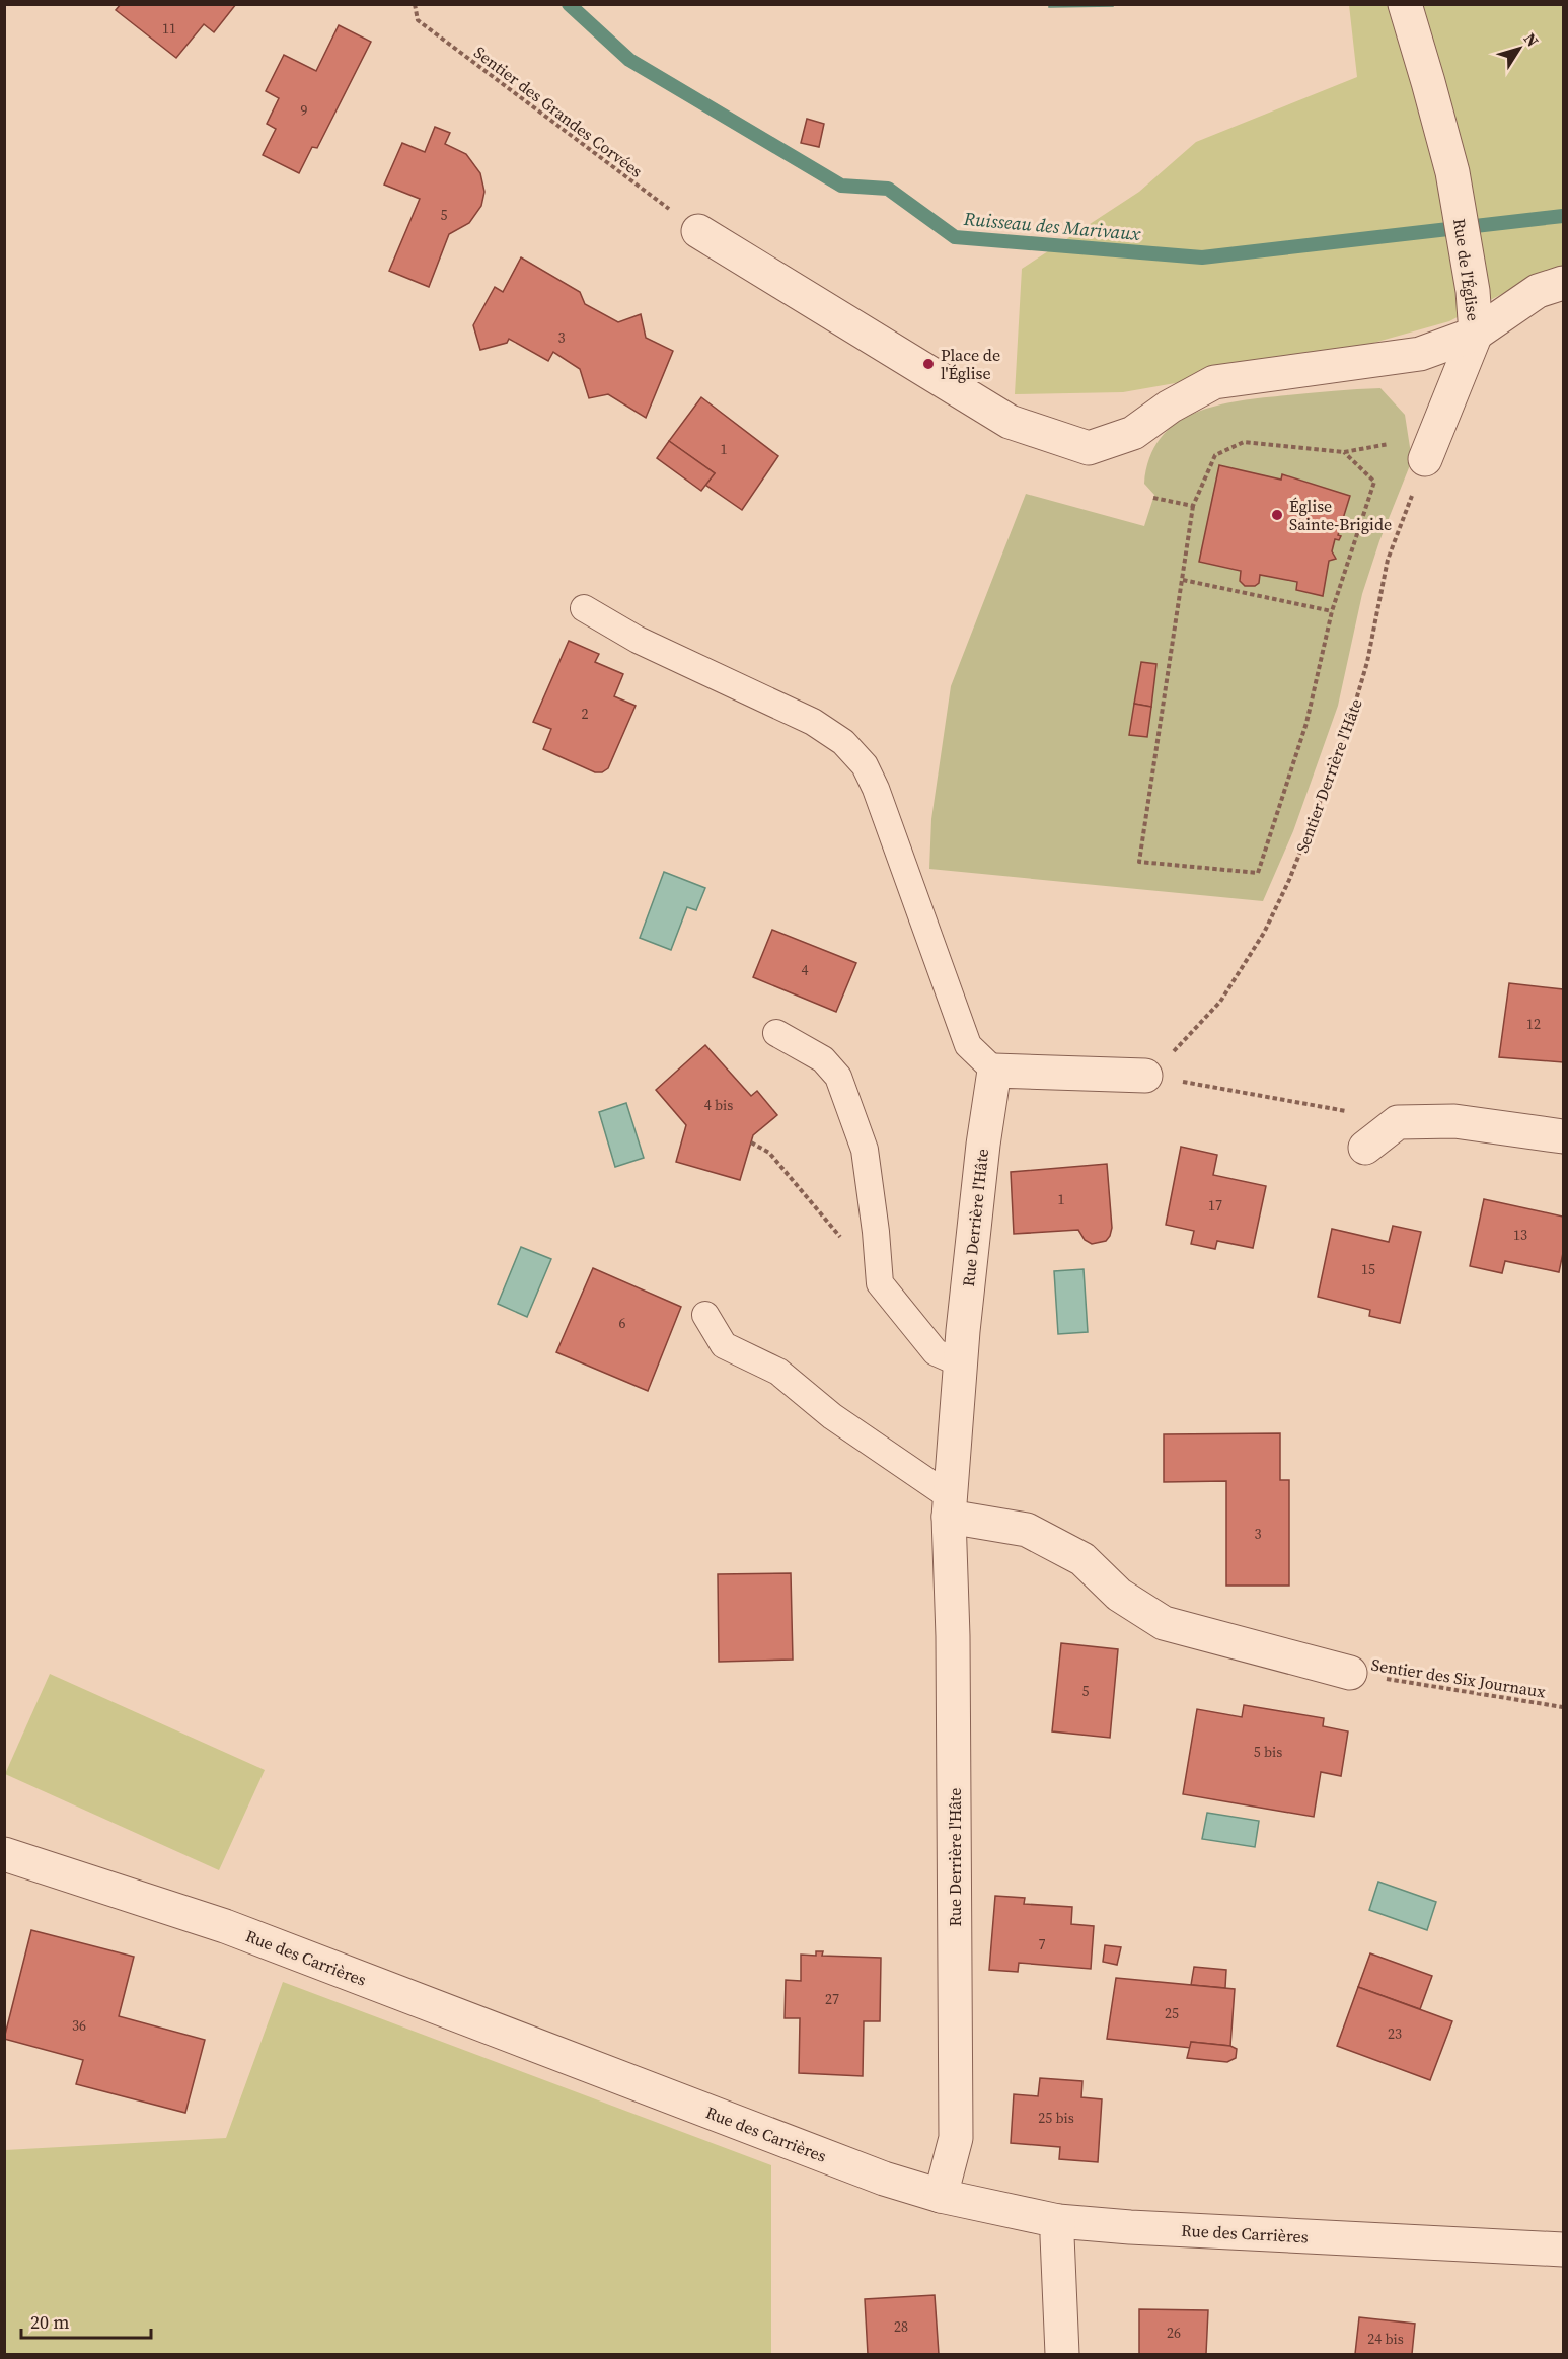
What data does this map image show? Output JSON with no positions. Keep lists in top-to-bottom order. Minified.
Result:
{"streets":{"street":["Rue de l'Église","Rue Derrière l'Hâte","Rue des Carrières"],"path":["Sentier des Grandes Corvées","Sentier Derrière l'Hâte","Sentier des Six Journaux"]},"crossings":[["Sentier des Grandes Corvées","Rue de l'Église"],["Rue Derrière l'Hâte","Rue des Carrières"]],"water":["Ruisseau des Marivaux"],"places":["Place de l'Église","Église Sainte-Brigide"],"house_numbers":["11","9","5","3","1","2","4","12","4 bis","1","17","13","15","6","3","5","5 bis","7","27","25","36","23","25 bis","28","26","24 bis"],"scale_bar":"20 m","north":"top right"}
